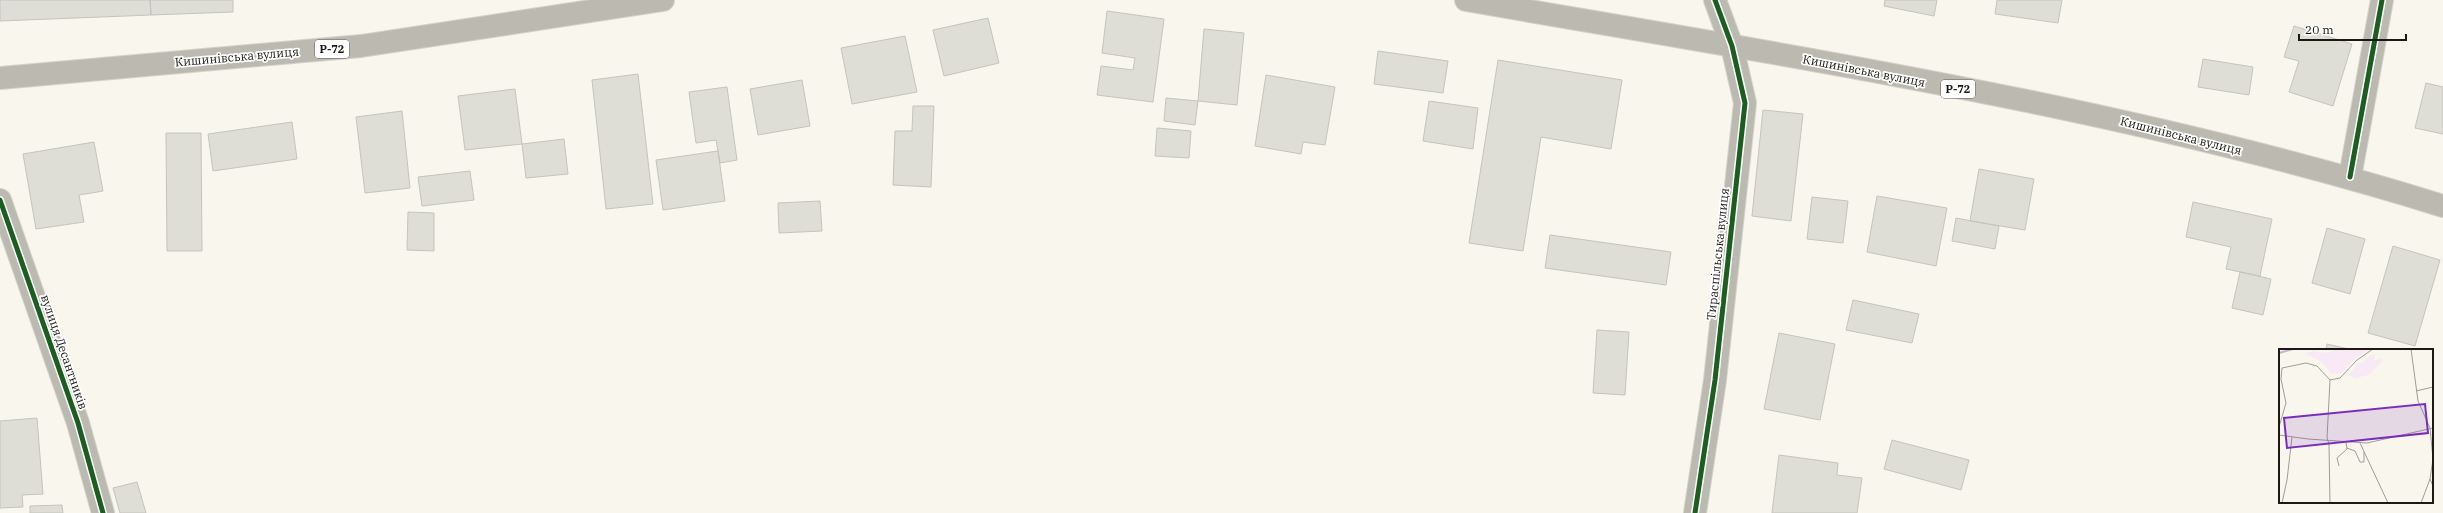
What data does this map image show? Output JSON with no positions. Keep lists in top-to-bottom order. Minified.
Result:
{"streets":{"main road":["Р-72","Кишинівська вулиця"],"street":["Тираспільська вулиця","вулиця Десантників"]},"crossings":[["Кишинівська вулиця","Тираспільська вулиця"]],"scale_bar":"20 m"}
